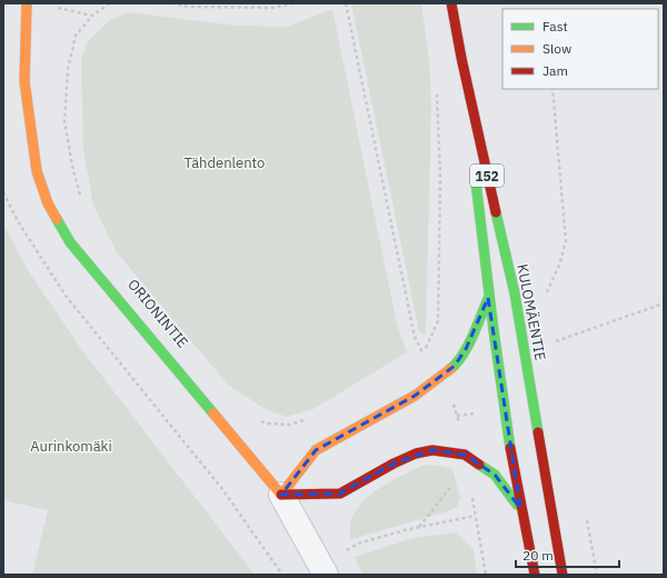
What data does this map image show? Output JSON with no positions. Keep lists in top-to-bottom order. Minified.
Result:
{"streets":{"main road":["152","KULOMÄENTIE","ORIONINTIE"]},"parks":["Tähdenlento","Aurinkomäki"],"legend":["Fast","Slow","Jam"],"scale_bar":"20 m"}
